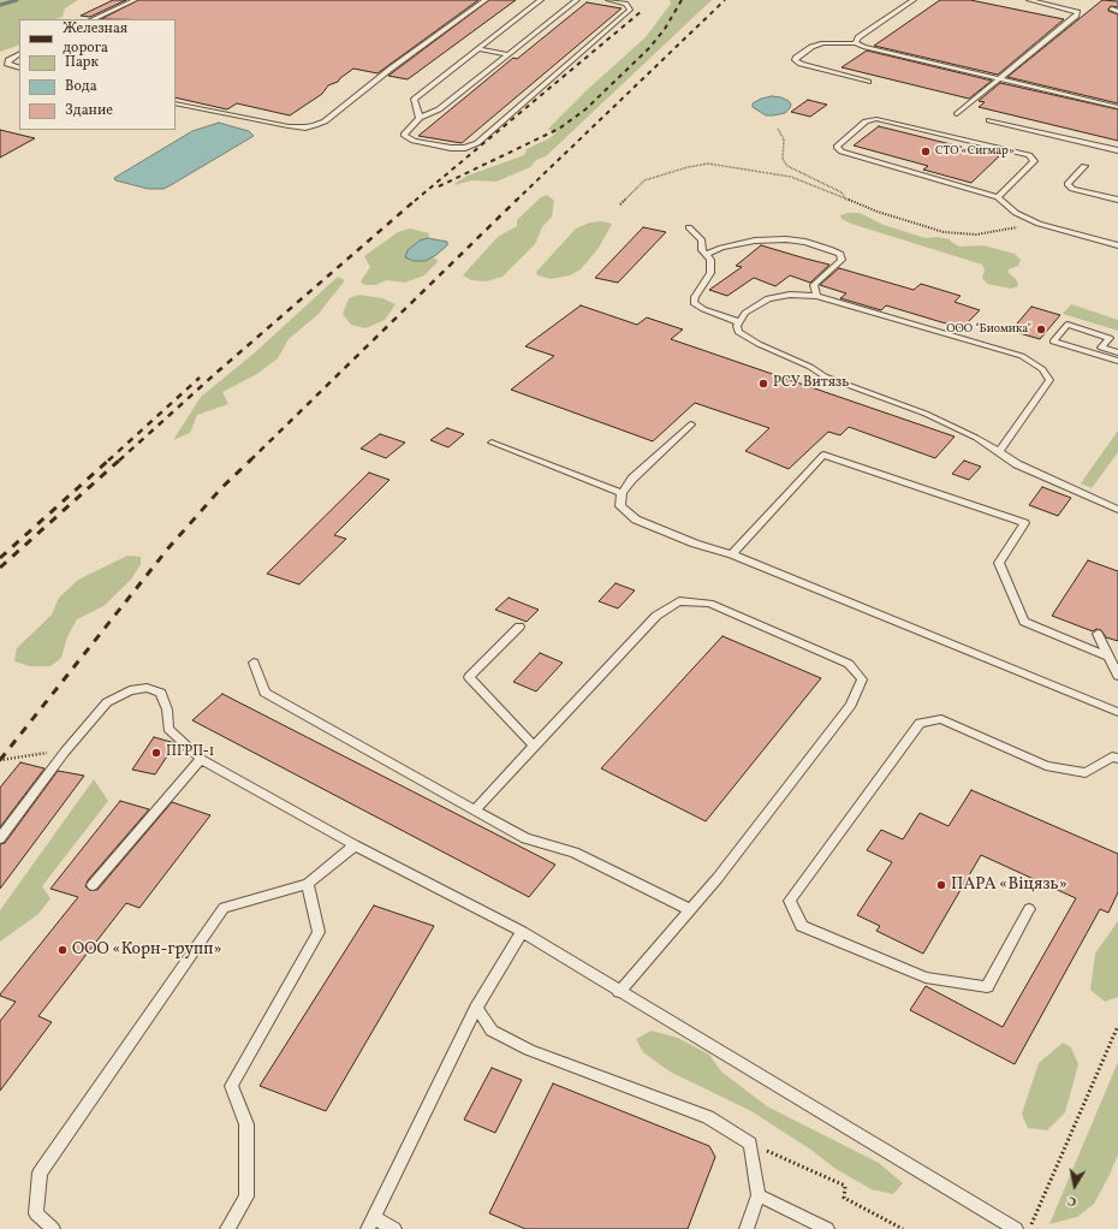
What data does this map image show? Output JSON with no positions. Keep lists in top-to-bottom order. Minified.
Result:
{"places":["СТО «Сигмар»","ООО \"Биомика\"","РСУ Витязь","ПГРП-1","ПАРА «Віцязь»","ООО «Корн-групп»"],"legend":["Железная дорога","Парк","Вода","Здание"],"north":"bottom"}
